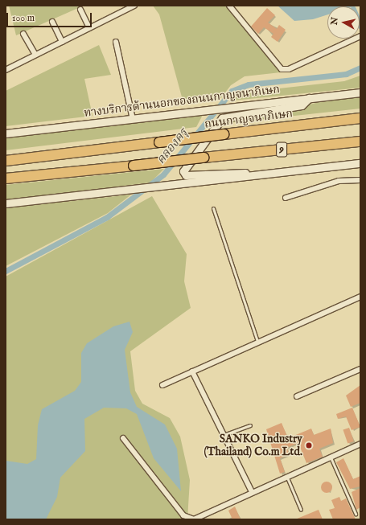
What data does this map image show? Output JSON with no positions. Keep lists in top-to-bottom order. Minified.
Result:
{"streets":{"highway":["ถนนกาญจนาภิเษก","9"],"main road":["ทางบริการด้านนอกของถนนกาญจนาภิเษก"]},"water":["คลองครุ"],"places":["SANKO Industry (Thailand) Co.m Ltd."],"scale_bar":"100 m","north":"left"}
